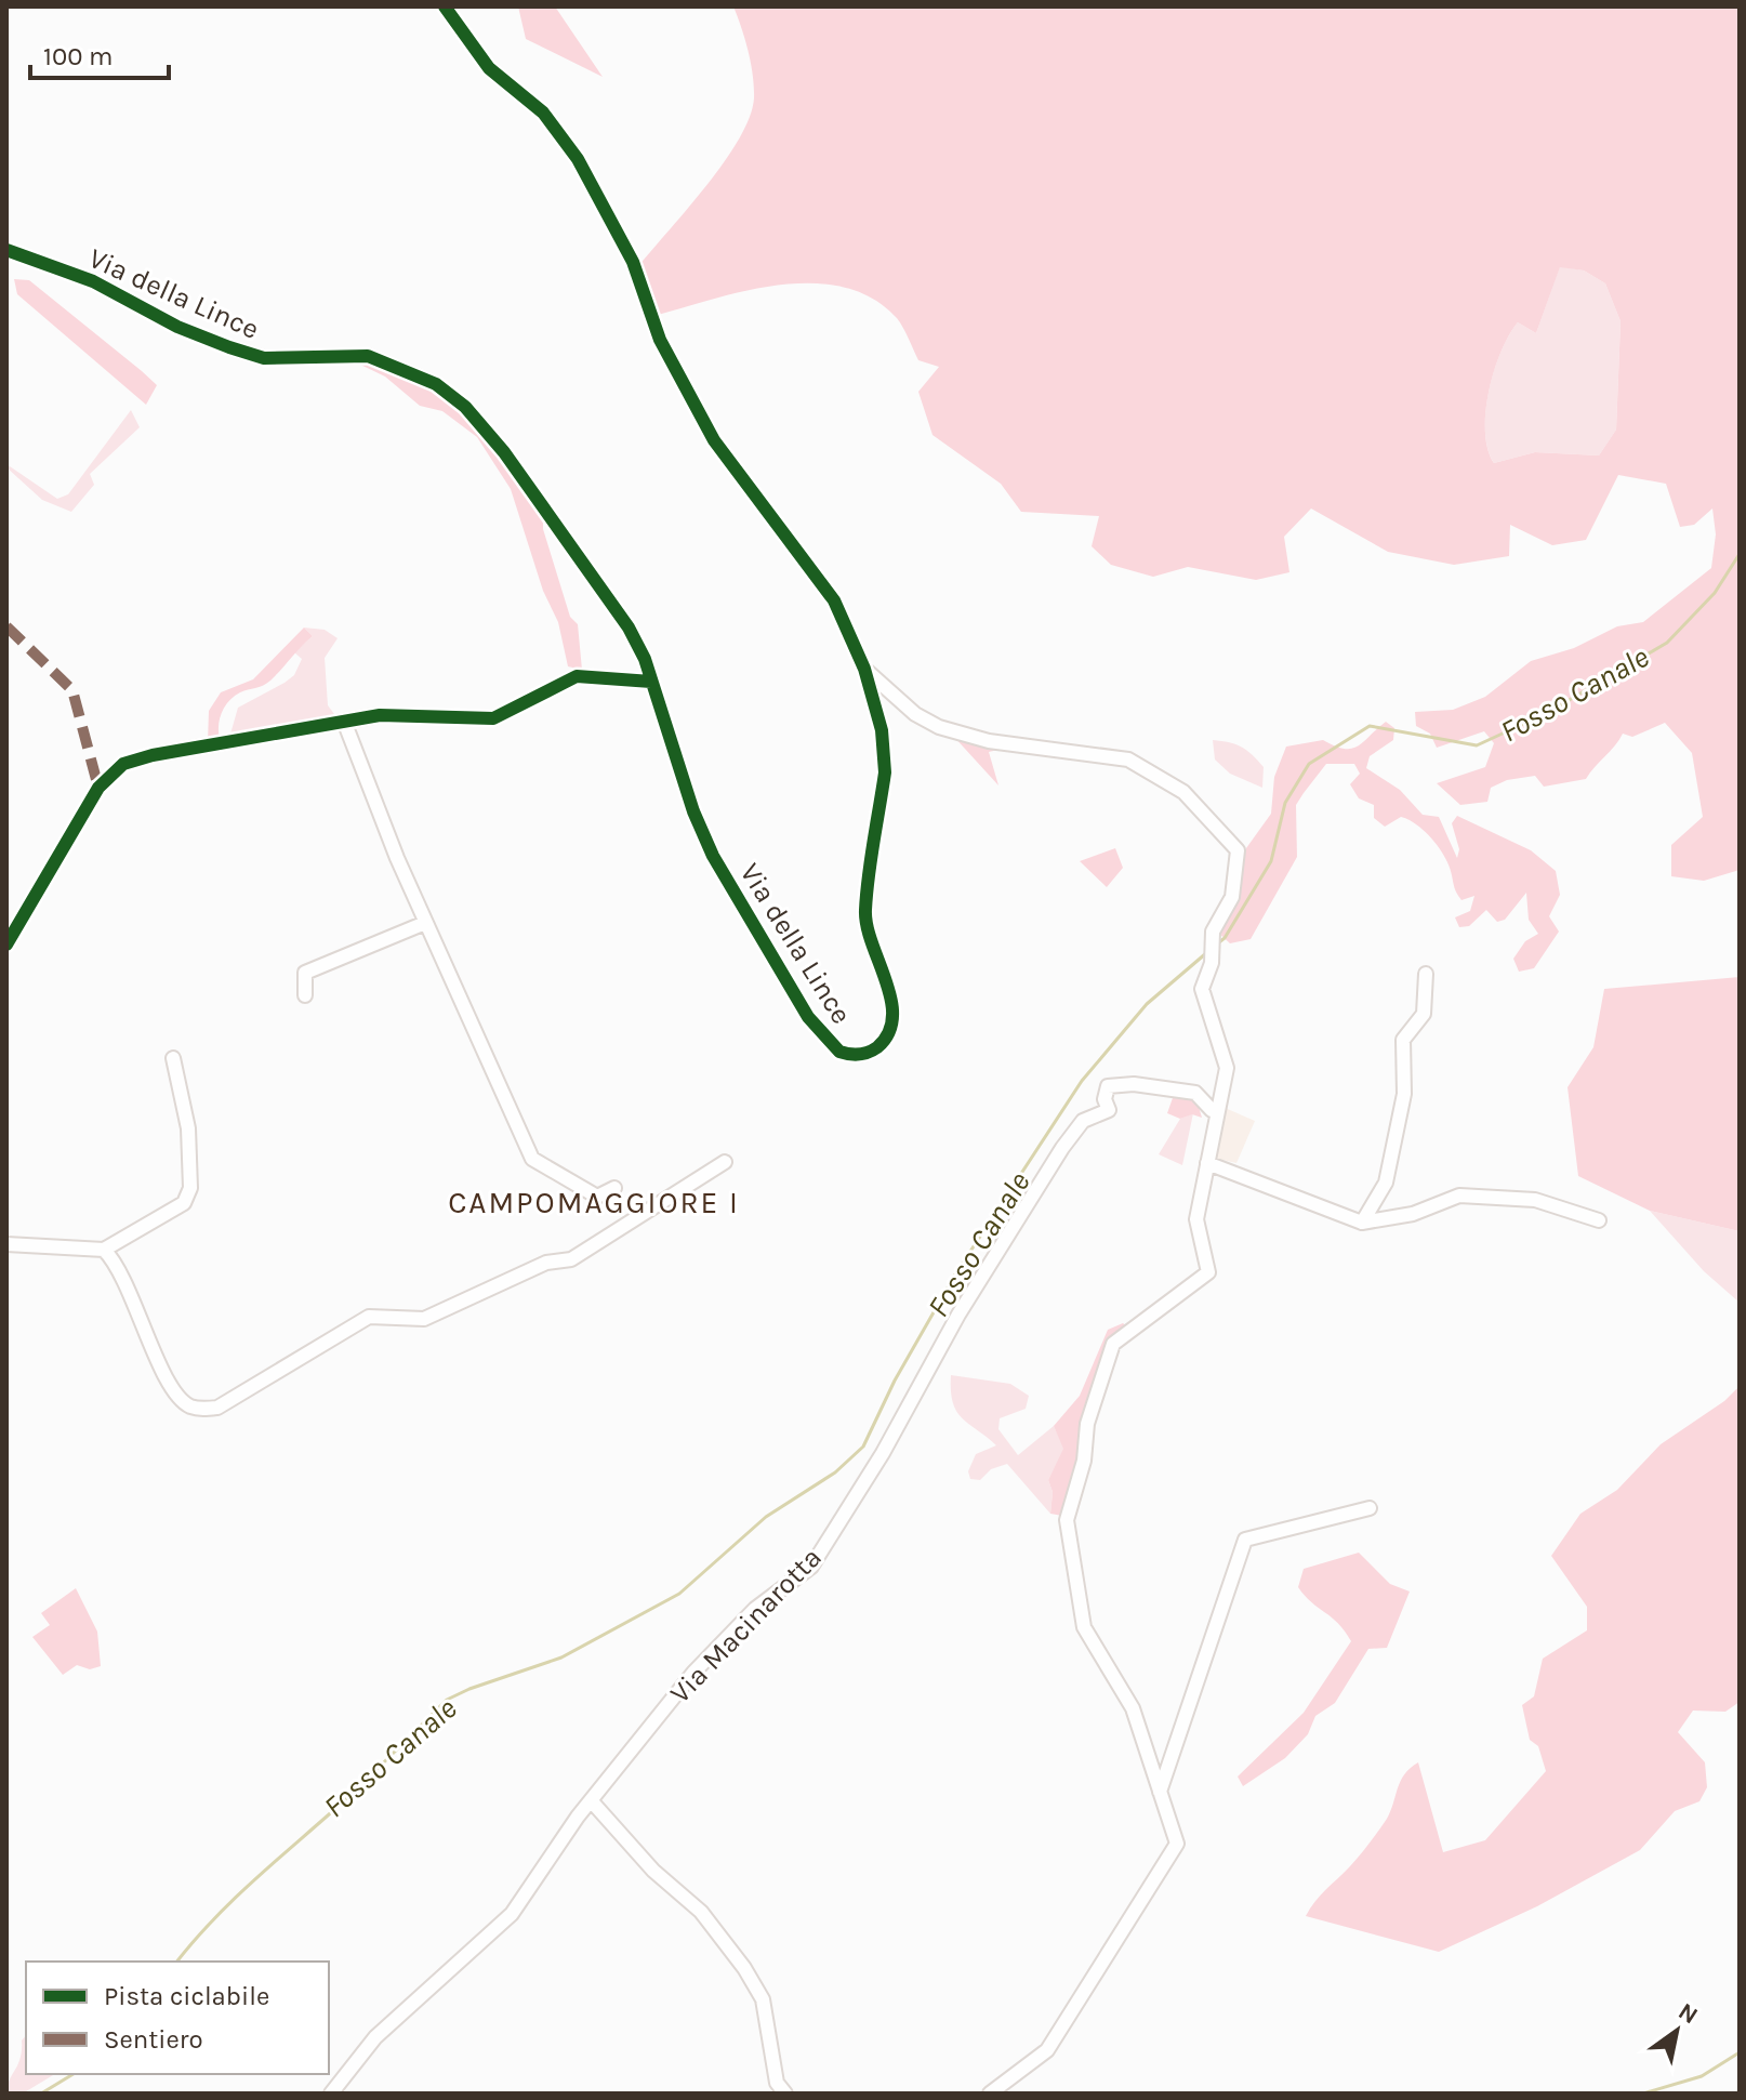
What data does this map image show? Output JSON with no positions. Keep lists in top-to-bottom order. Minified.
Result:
{"streets":{"street":["Via della Lince","Via Macinarotta"]},"districts":["CAMPOMAGGIORE I"],"water":["Fosso Canale"],"legend":["Pista ciclabile","Sentiero"],"scale_bar":"100 m","north":"top right"}
